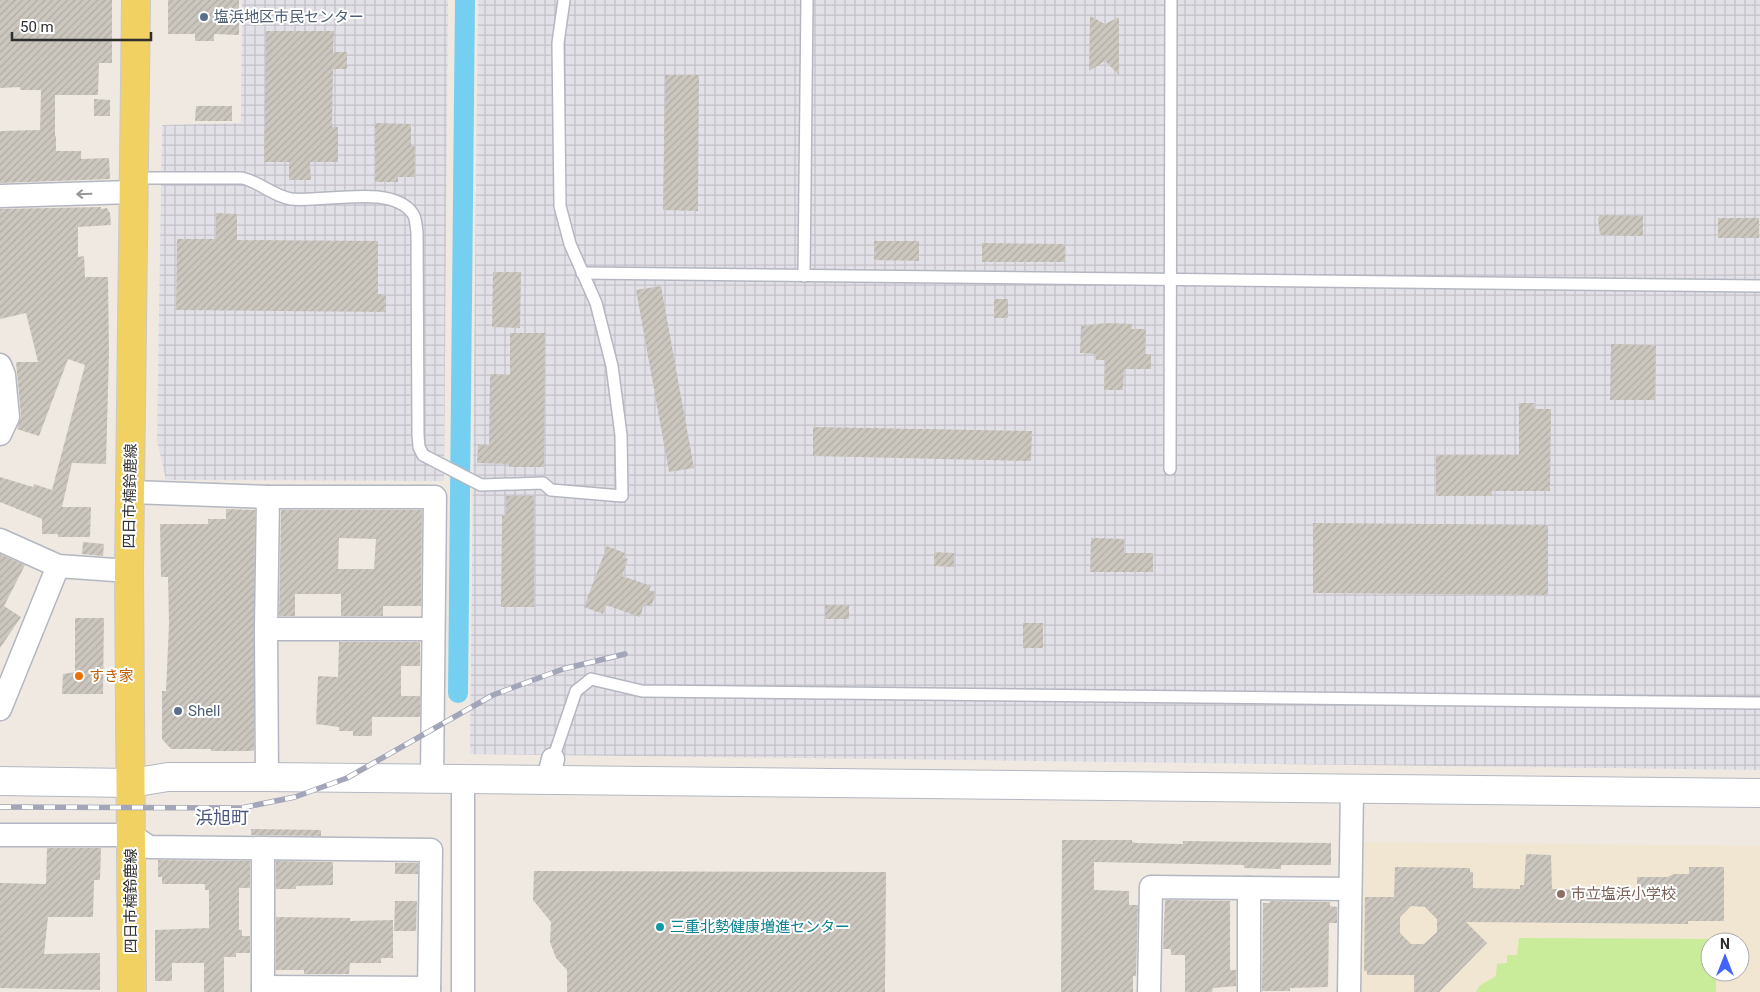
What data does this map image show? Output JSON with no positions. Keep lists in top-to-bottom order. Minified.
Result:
{"streets":{"main road":["四日市楠鈴鹿線"]},"districts":["浜旭町"],"places":["塩浜地区市民センター","すき家","Shell","市立塩浜小学校","三重北勢健康増進センター"],"scale_bar":"50 m","north":"top"}
